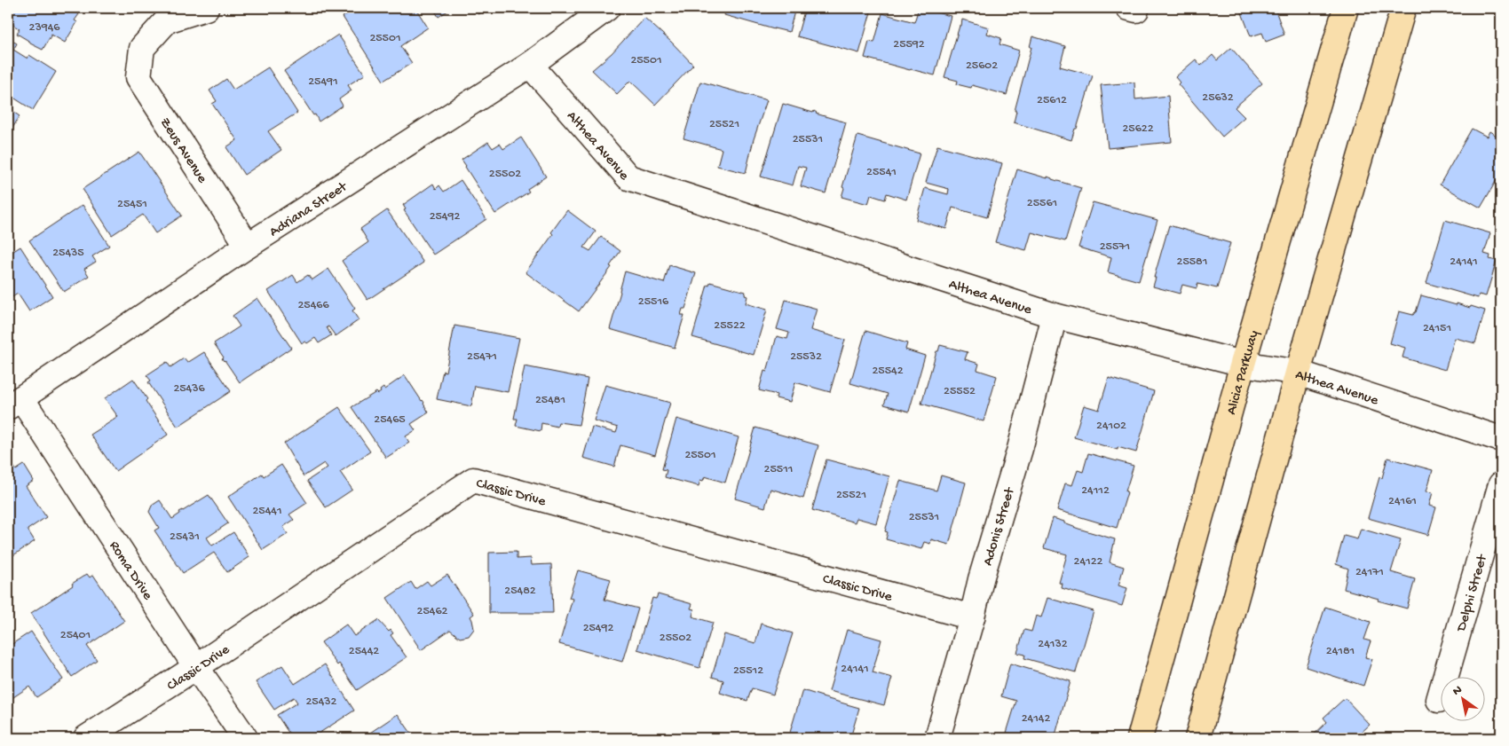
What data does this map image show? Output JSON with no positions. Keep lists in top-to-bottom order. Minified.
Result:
{"streets":{"main road":["Alicia Parkway"],"street":["Althea Avenue","Zeus Avenue","Adriana Street","Classic Drive","Adonis Street","Roma Drive","Delphi Street"]},"crossings":[["Althea Avenue","Adriana Street"],["Althea Avenue","Alicia Parkway"],["Althea Avenue","Adonis Street"],["Zeus Avenue","Adriana Street"],["Adriana Street","Roma Drive"],["Classic Drive","Adonis Street"],["Classic Drive","Roma Drive"]],"house_numbers":["23946","25501","25592","25501","25602","25491","25632","25612","25521","25622","25531","25541","25502","25561","25451","25492","25571","25435","25581","24141","25516","25466","25522","24151","25471","25532","25542","25436","25552","25481","25465","24102","25501","25511","24112","25521","24161","25441","25531","25431","24122","24171","25482","25462","25492","25401","25502","24132","25442","24181","24141","25512","25432","24142"],"north":"top left"}
